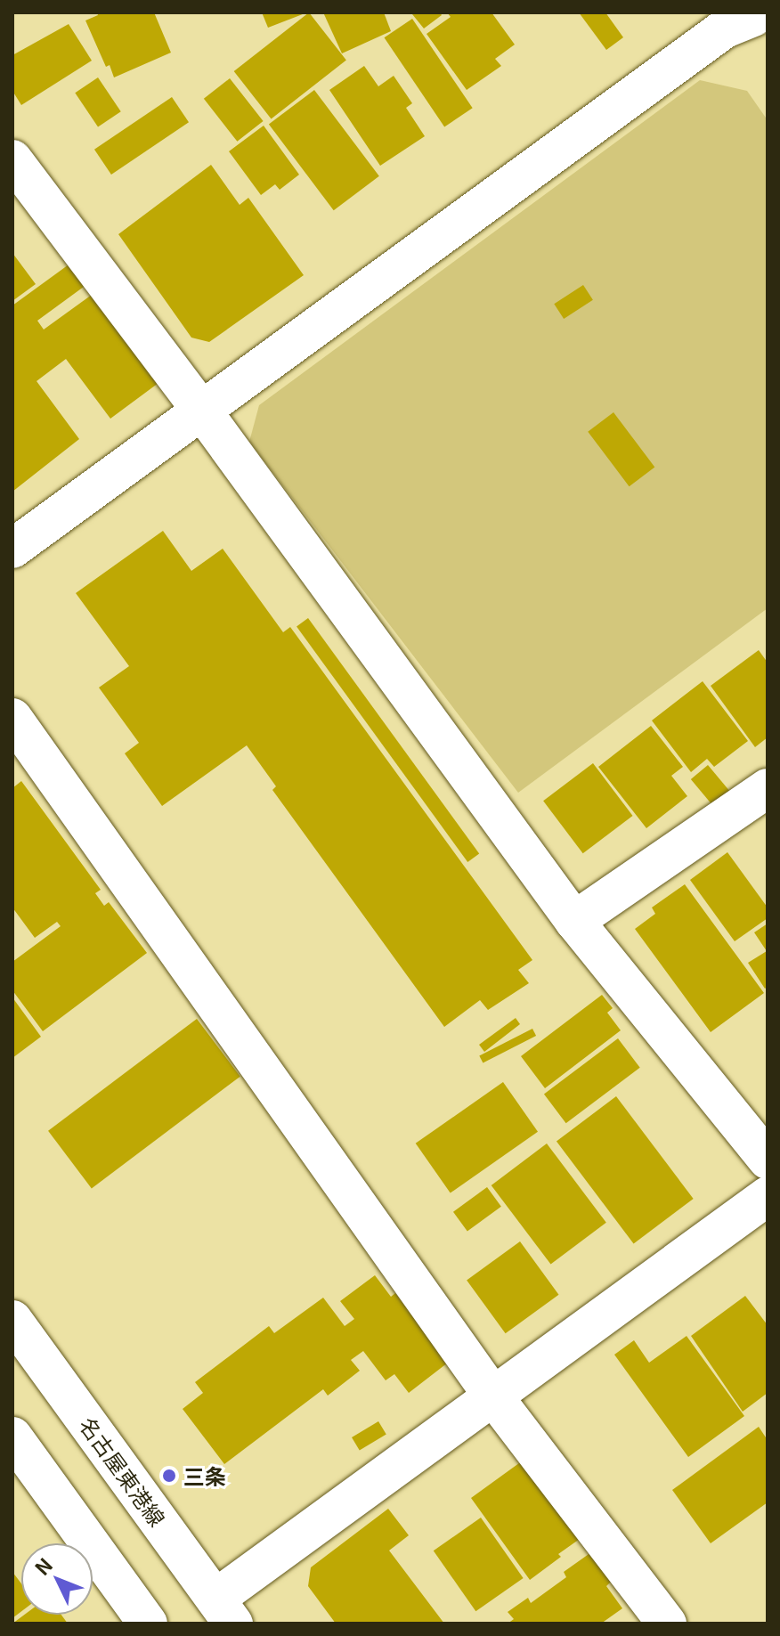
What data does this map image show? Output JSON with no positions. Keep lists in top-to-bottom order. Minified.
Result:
{"streets":{"street":["名古屋東港線"]},"places":["三条"],"north":"top left"}
